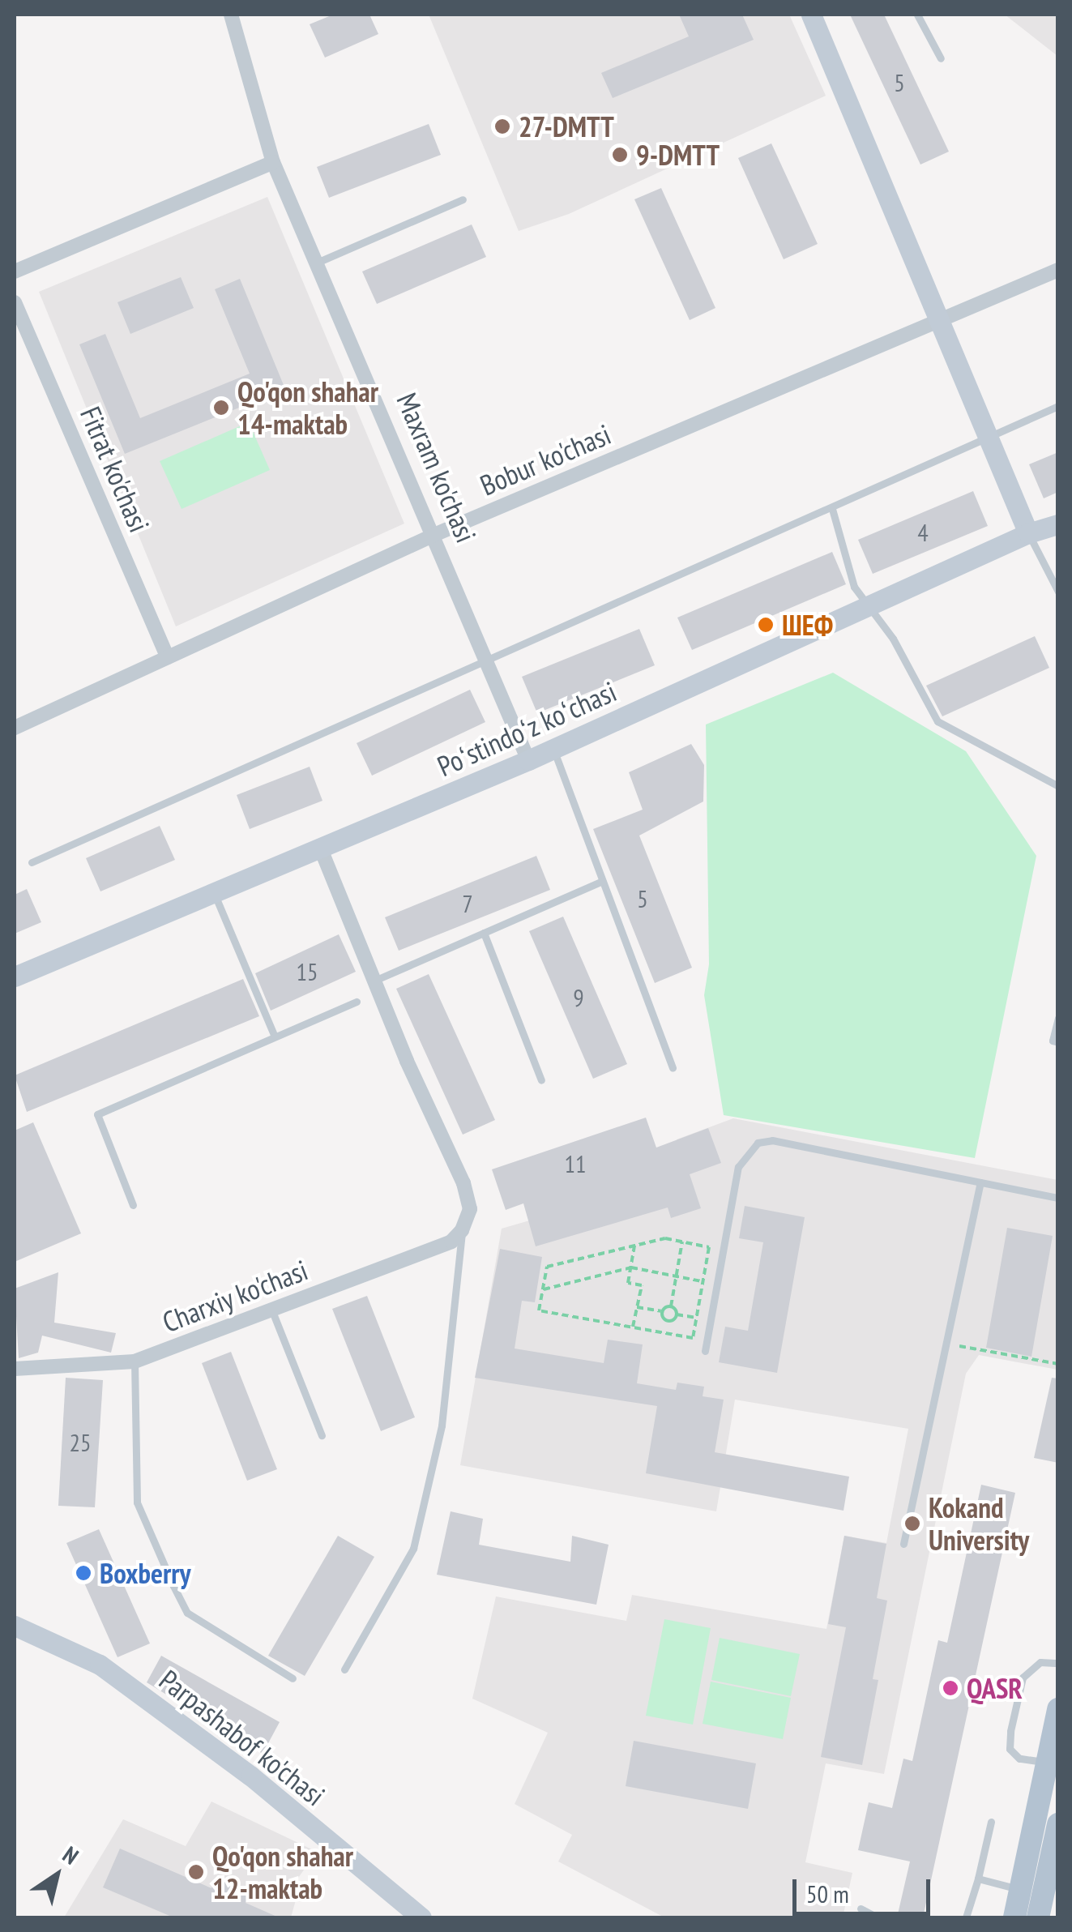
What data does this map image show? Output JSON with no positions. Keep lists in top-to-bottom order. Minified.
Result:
{"streets":{"main road":["Poʻstindoʻz koʻchasi","Parpashabof ko'chasi"],"street":["Bobur ko'chasi","Maxram ko'chasi","Fitrat ko'chasi","Charxiy ko'chasi"]},"crossings":[["Bobur ko'chasi","Maxram ko'chasi"],["Bobur ko'chasi","Fitrat ko'chasi"],["Maxram ko'chasi","Poʻstindoʻz koʻchasi"]],"places":["27-DMTT","9-DMTT","Qo'qon shahar 14-maktab","ШЕФ","Kokand University","Boxberry","QASR","Qo'qon shahar 12-maktab"],"house_numbers":["5","4","5","7","15","9","11","25"],"scale_bar":"50 m","north":"top right"}
